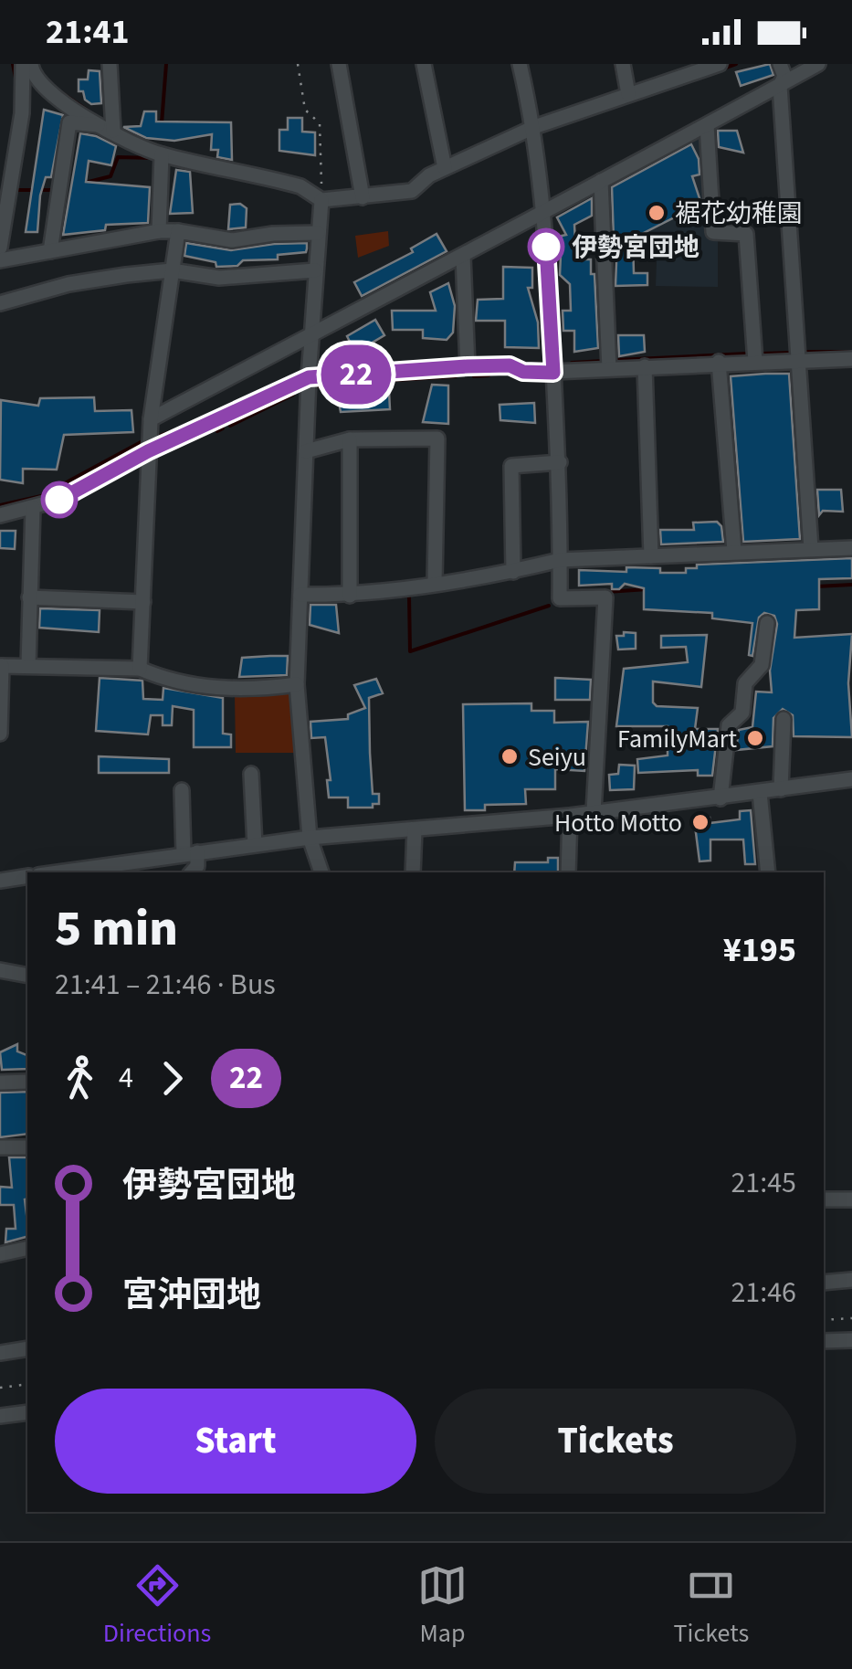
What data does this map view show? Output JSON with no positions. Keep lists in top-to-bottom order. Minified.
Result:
{"places":["裾花幼稚園","伊勢宮団地","FamilyMart","Seiyu","Hotto Motto"],"lines":["bus line 22"],"page":{"status":"21:41","on_map":"22","heading":["5 min","21:41 – 21:46 · Bus","¥195"],"legs":["4","22"],"list":[{"name":"伊勢宮団地","value":"21:45"},{"name":"宮沖団地","value":"21:46"}],"buttons":["Start","Tickets"],"tabs":["Directions","Map","Tickets"]}}
